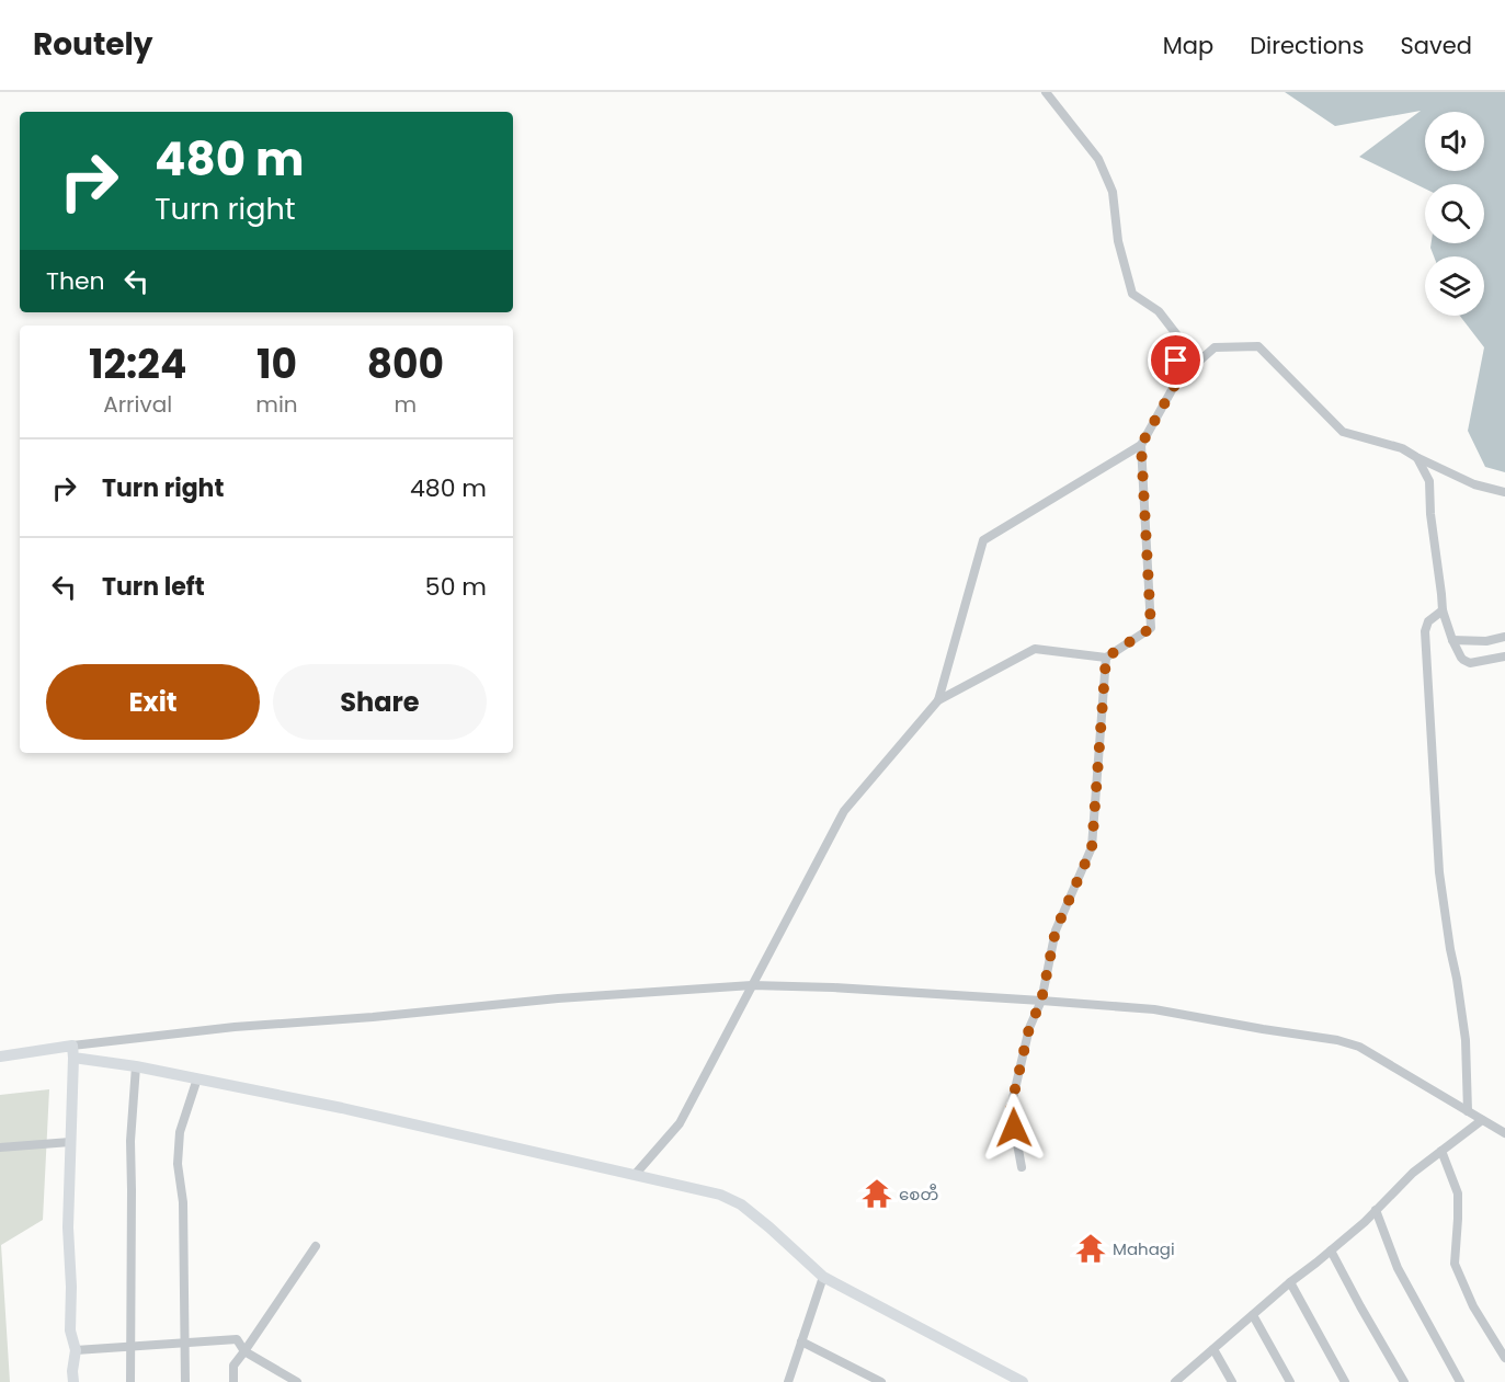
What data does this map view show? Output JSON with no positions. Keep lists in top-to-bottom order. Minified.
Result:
{"places":{"temple":["စေတီ","Mahagi"]},"page":{"header":"Routely","nav":["Map","Directions","Saved"],"turn":["480 m","Turn right"],"then":"Then","eta":["12:24","Arrival","10","min","800","m"],"list":[{"name":"Turn right","value":"480 m"},{"name":"Turn left","value":"50 m"}],"buttons":["Exit","Share"]}}
